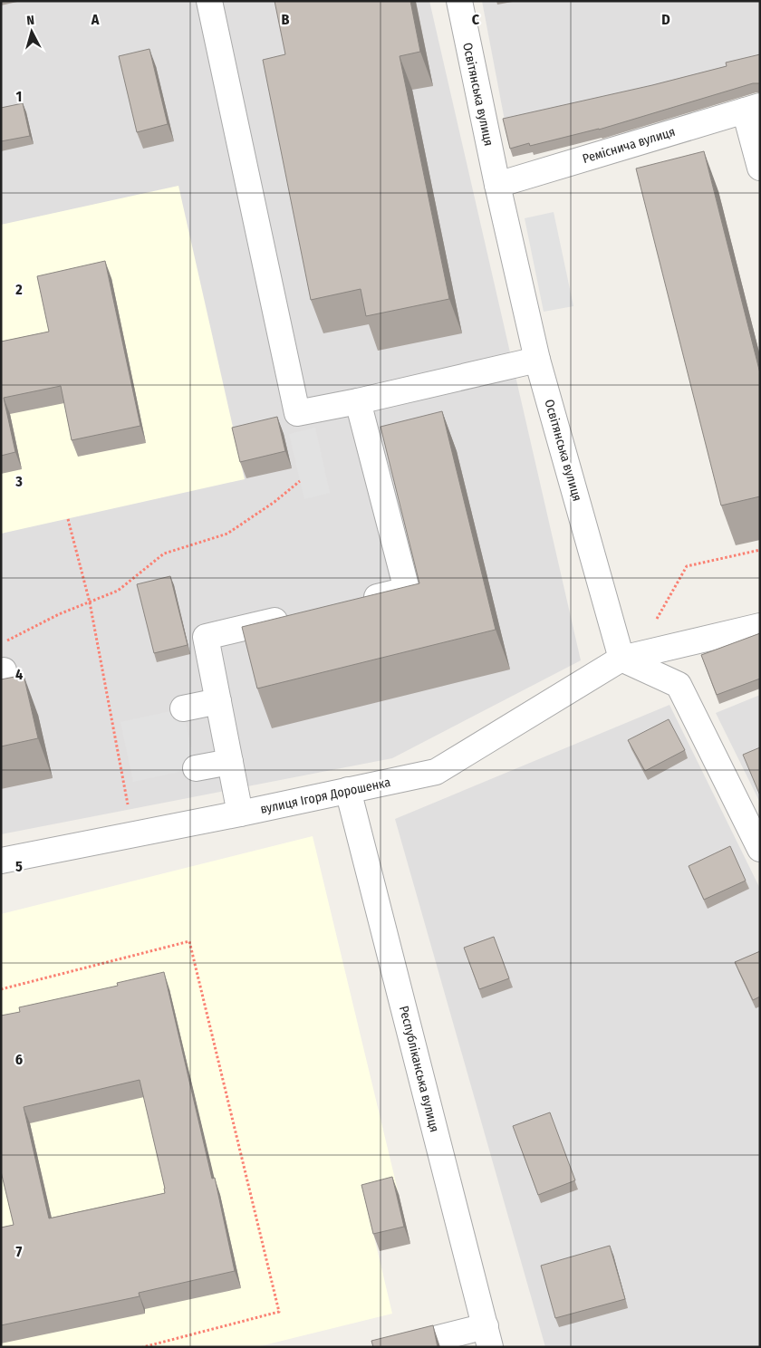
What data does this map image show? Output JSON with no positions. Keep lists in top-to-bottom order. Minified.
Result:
{"streets":{"street":["Освітянська вулиця","Реміснича вулиця","вулиця Ігоря Дорошенка","Республіканська вулиця"]},"crossings":[["Освітянська вулиця","Реміснича вулиця"],["Освітянська вулиця","вулиця Ігоря Дорошенка"],["вулиця Ігоря Дорошенка","Республіканська вулиця"]],"north":"top","grid":{"columns":["A","B","C","D"],"rows":["1","2","3","4","5","6","7"]}}
